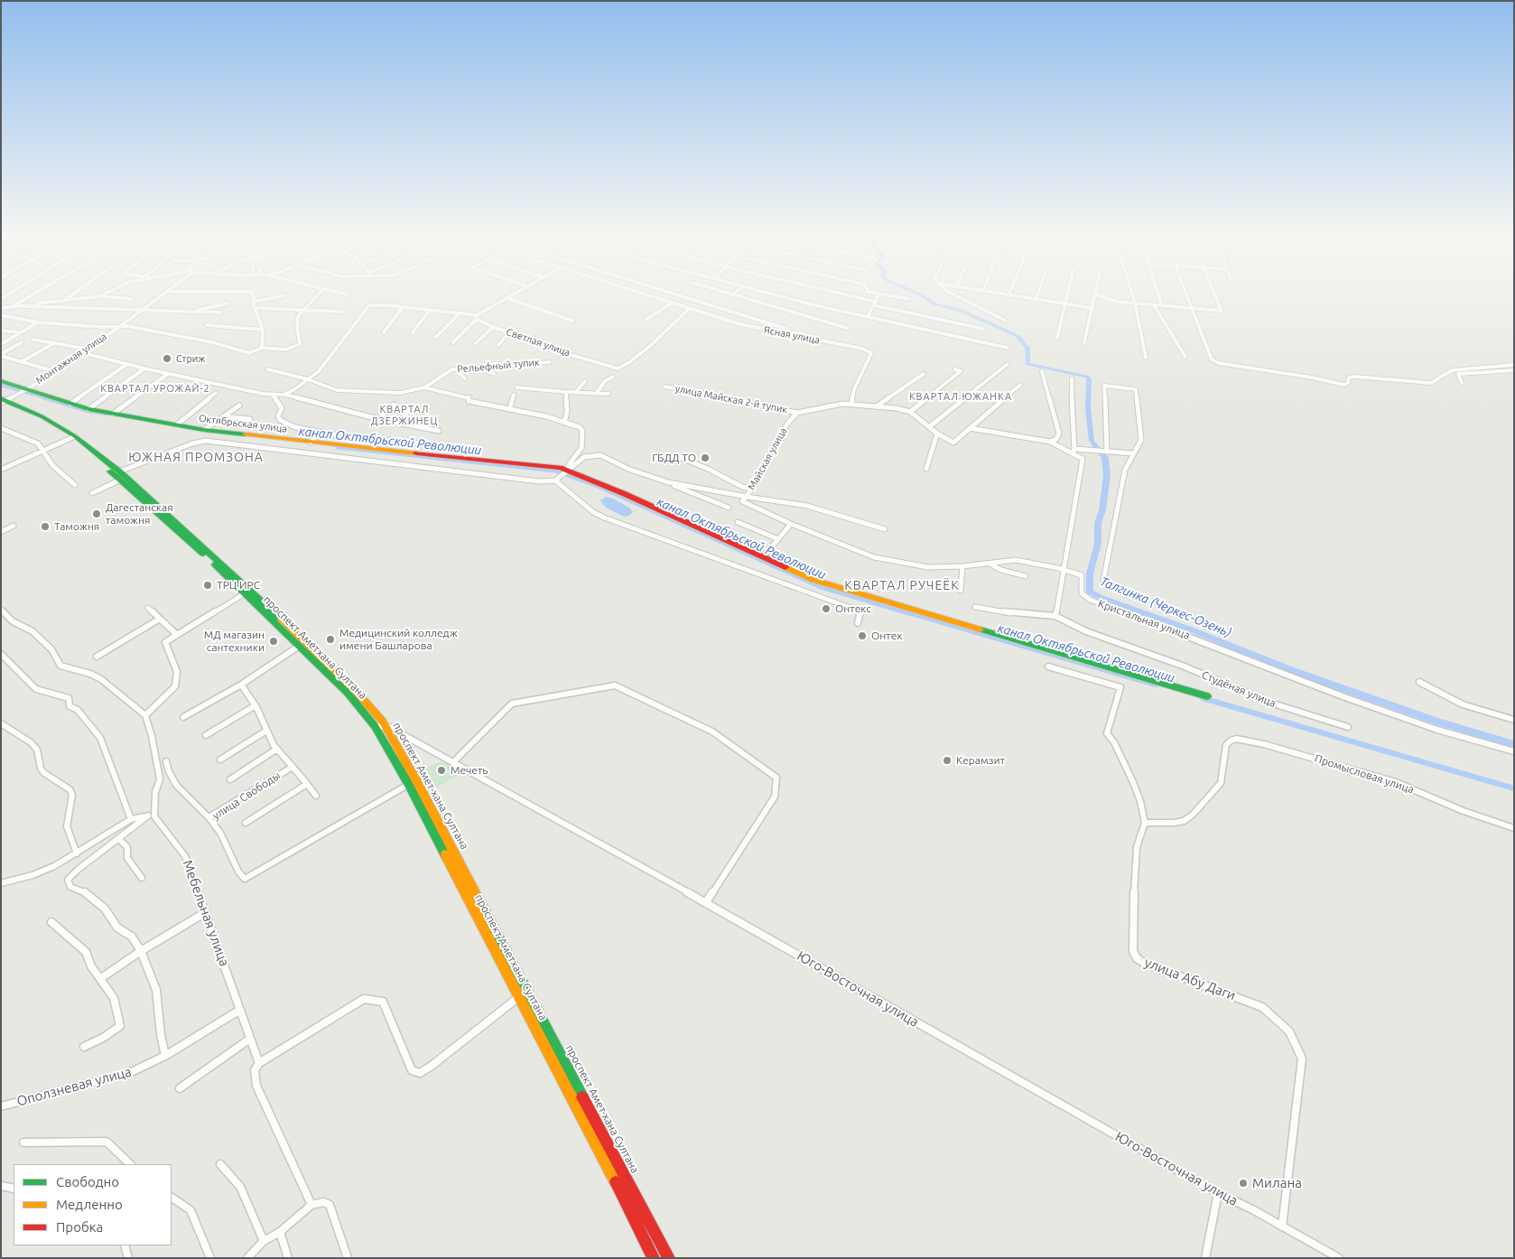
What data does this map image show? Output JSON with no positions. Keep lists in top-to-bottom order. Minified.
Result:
{"streets":{"main road":["Октябрьская улица","проспект Аметхана Султана","проспект Амет-хана Султана"],"street":["Ясная улица","Светлая улица","Монтажная улица","Рельефный тупик","улица Майская 2-й тупик","Майская улица","Кристальная улица","Студёная улица","Промысловая улица","улица Свободы","Мебельная улица","улица Абу Даги","Юго-Восточная улица","Оползневая улица"]},"crossings":[["Ясная улица","Светлая улица"],["Монтажная улица","Октябрьская улица"],["Монтажная улица","проспект Амет-хана Султана"],["улица Майская 2-й тупик","Майская улица"],["Октябрьская улица","Майская улица"],["Майская улица","Кристальная улица"],["проспект Аметхана Султана","проспект Амет-хана Султана"],["проспект Аметхана Султана","улица Свободы"],["проспект Аметхана Султана","Юго-Восточная улица"],["Промысловая улица","улица Абу Даги"],["проспект Амет-хана Султана","улица Свободы"],["проспект Амет-хана Султана","Юго-Восточная улица"],["Мебельная улица","Оползневая улица"],["улица Абу Даги","Юго-Восточная улица"]],"districts":["КВАРТАЛ УРОЖАЙ-2","КВАРТАЛ ЮЖАНКА","КВАРТАЛ ДЗЕРЖИНЕЦ","ЮЖНАЯ ПРОМЗОНА","КВАРТАЛ РУЧЕЁК"],"water":["канал Октябрьской Революции","Талгинка (Черкес-Озень)"],"places":["Стриж","ГБДД ТО","Дагестанская таможня","Таможня","ТРЦ ИРС","Онтекс","Онтех","Медицинский колледж имени Башларова","МД магазин сантехники","Керамзит","Мечеть","Милана"],"legend":["Свободно","Медленно","Пробка"]}
